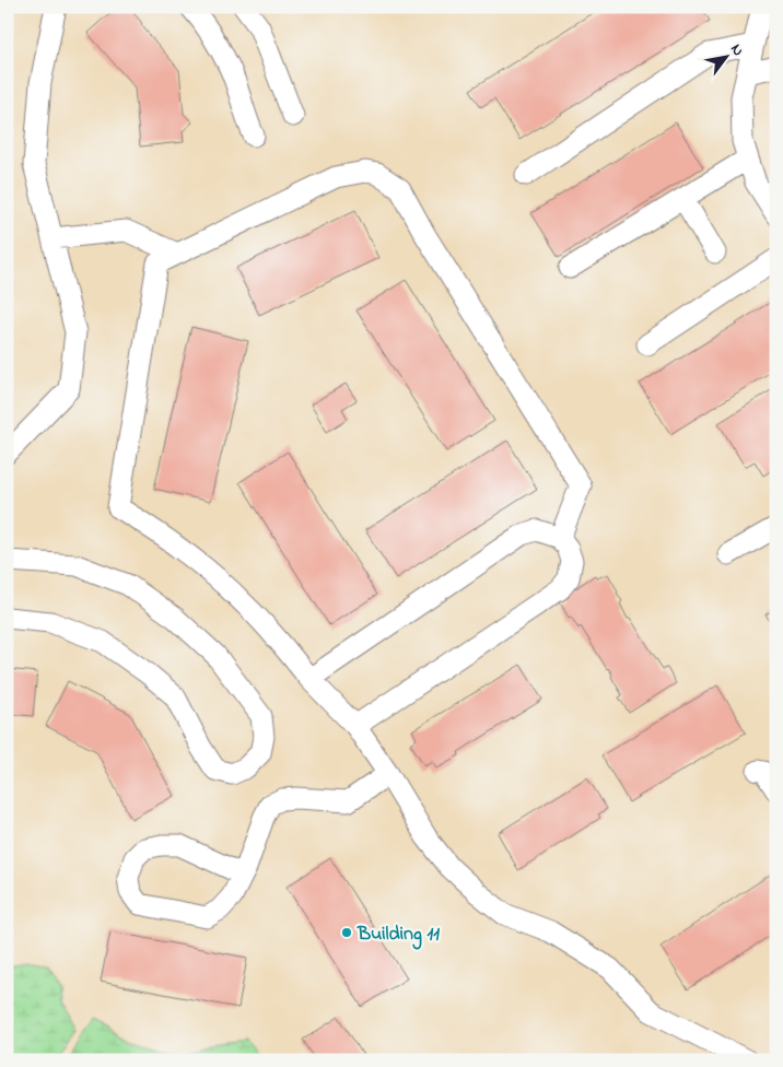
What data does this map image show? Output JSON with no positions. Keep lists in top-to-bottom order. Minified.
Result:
{"places":["Building 11"],"north":"top right"}
